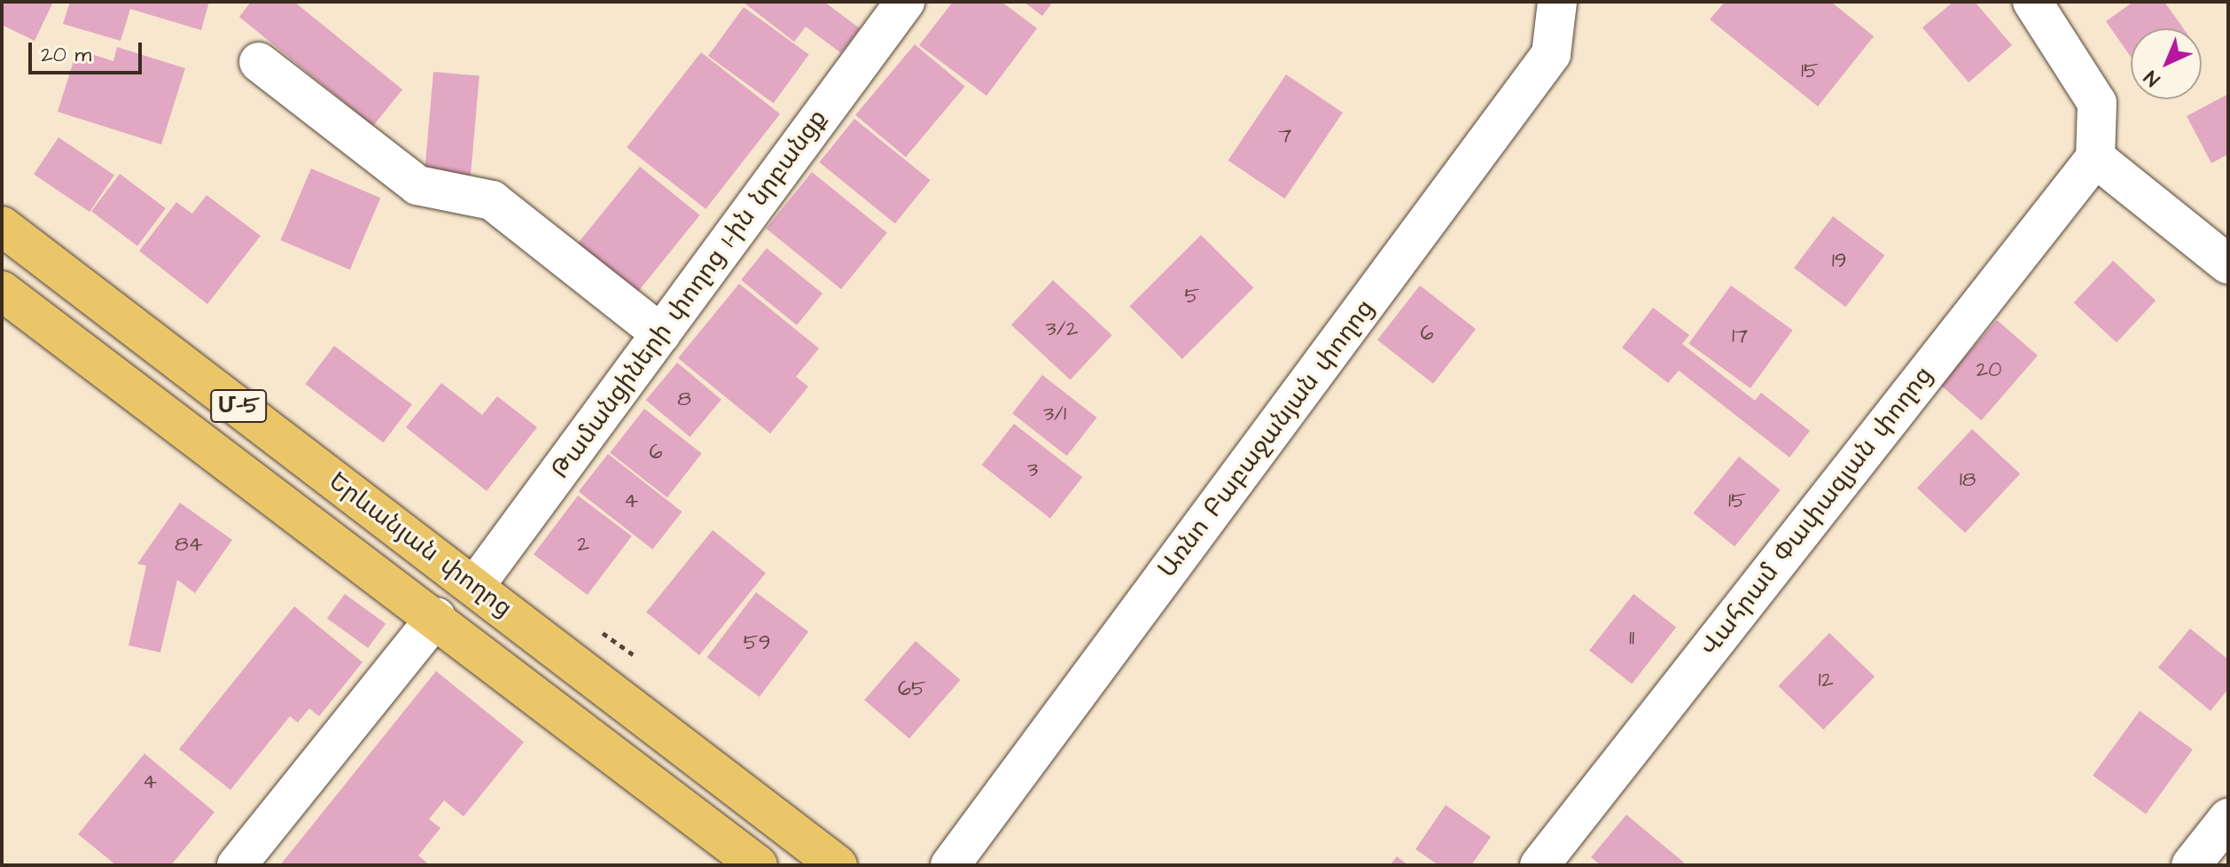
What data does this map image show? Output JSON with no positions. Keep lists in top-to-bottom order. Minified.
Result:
{"streets":{"highway":["Մ-5","Երևանյան փողոց"],"street":["Թամանցիների փողոց 1-ին նրբանցք","Առնո Բաբաջանյան փողոց","Վահրամ Փափազյան փողոց"]},"crossings":[["Թամանցիների փողոց 1-ին նրբանցք","Երևանյան փողոց"]],"house_numbers":["15","7","19","5","3/2","6","17","20","8","3/1","6","3","18","4","15","84","2","11","59","12","65","4"],"scale_bar":"20 m","north":"bottom left"}
